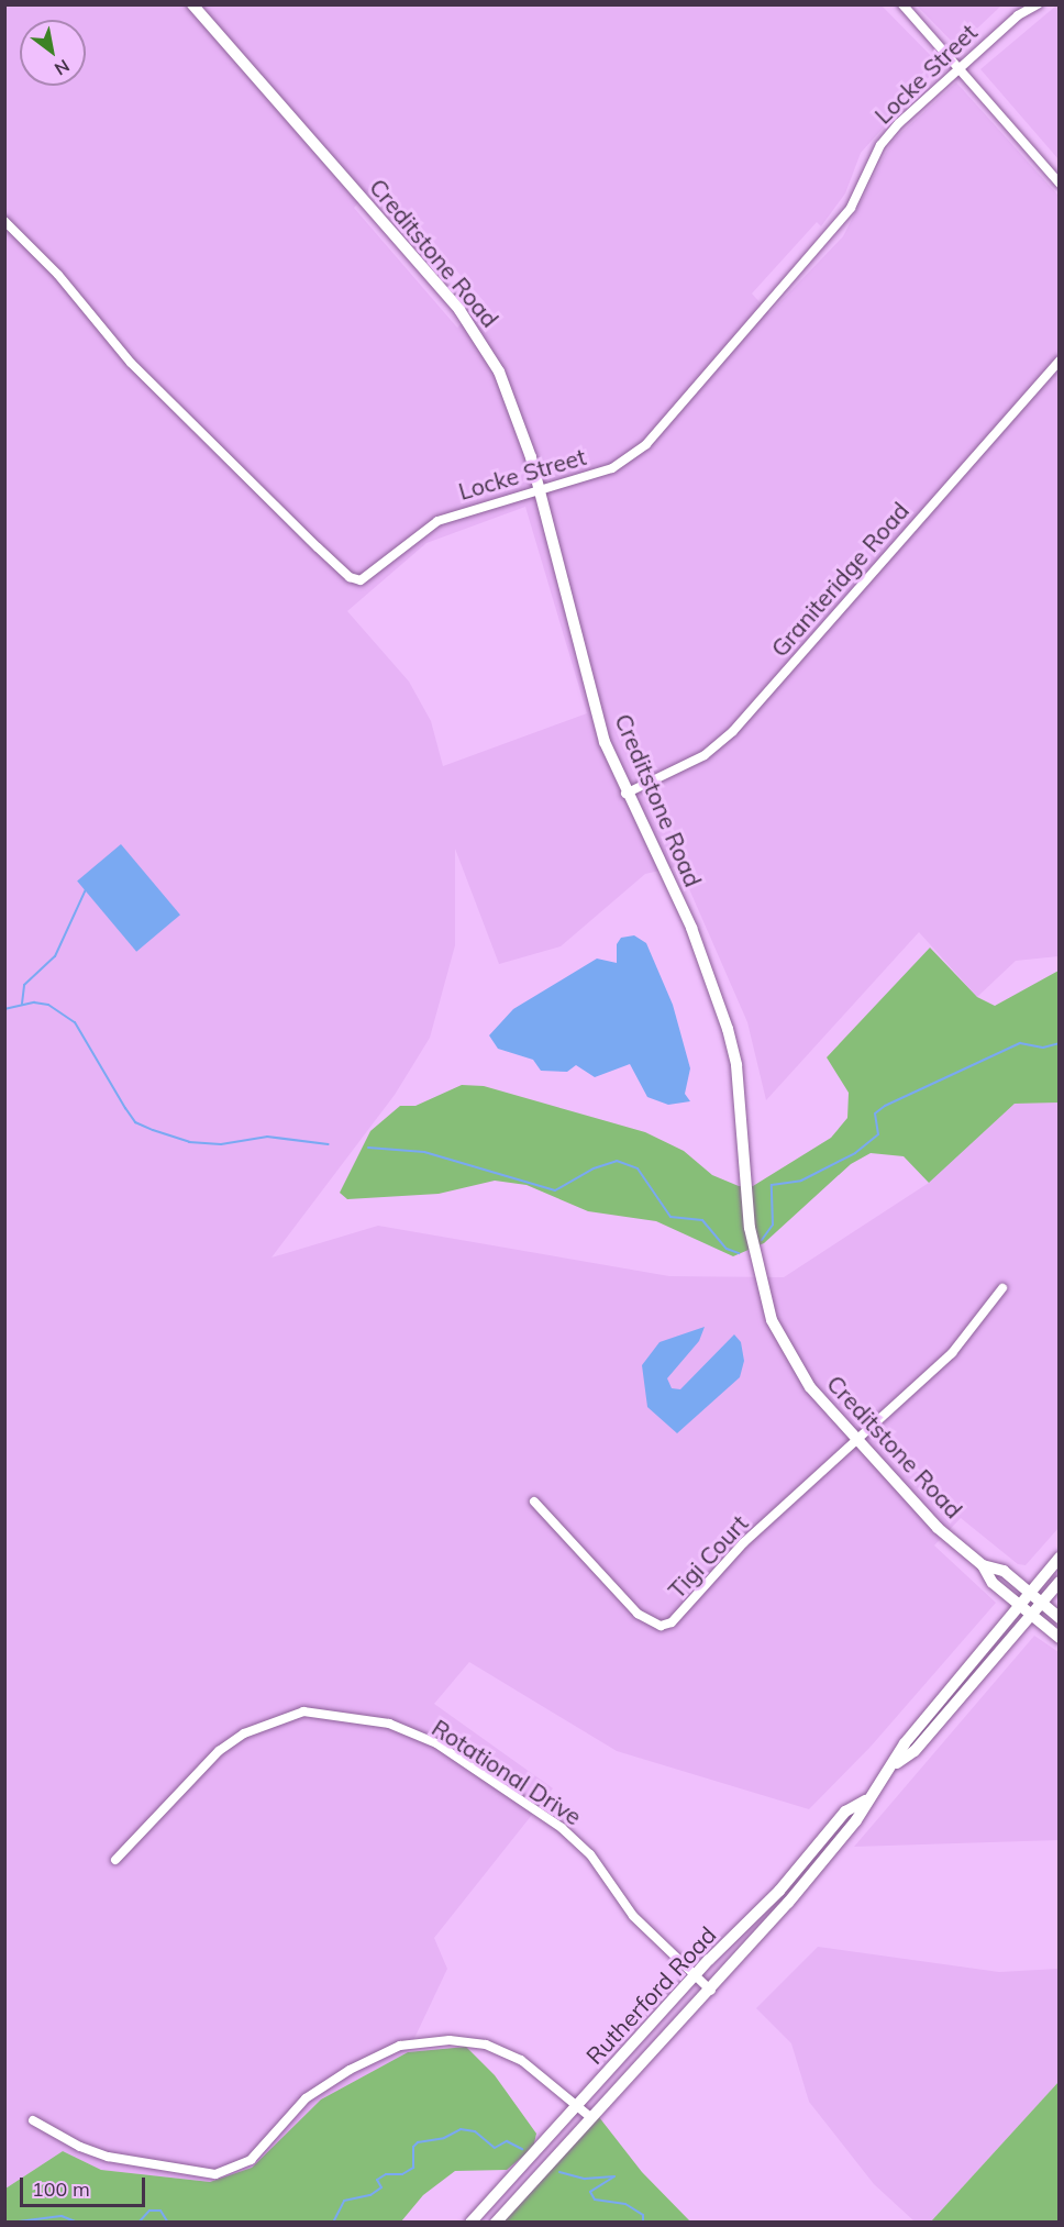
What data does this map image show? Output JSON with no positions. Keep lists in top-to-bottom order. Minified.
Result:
{"streets":{"street":["Locke Street","Creditstone Road","Graniteridge Road","Tigi Court","Rotational Drive","Rutherford Road"]},"crossings":[["Locke Street","Creditstone Road"],["Creditstone Road","Graniteridge Road"],["Creditstone Road","Tigi Court"],["Creditstone Road","Rutherford Road"],["Rotational Drive","Rutherford Road"]],"scale_bar":"100 m","north":"bottom right"}
